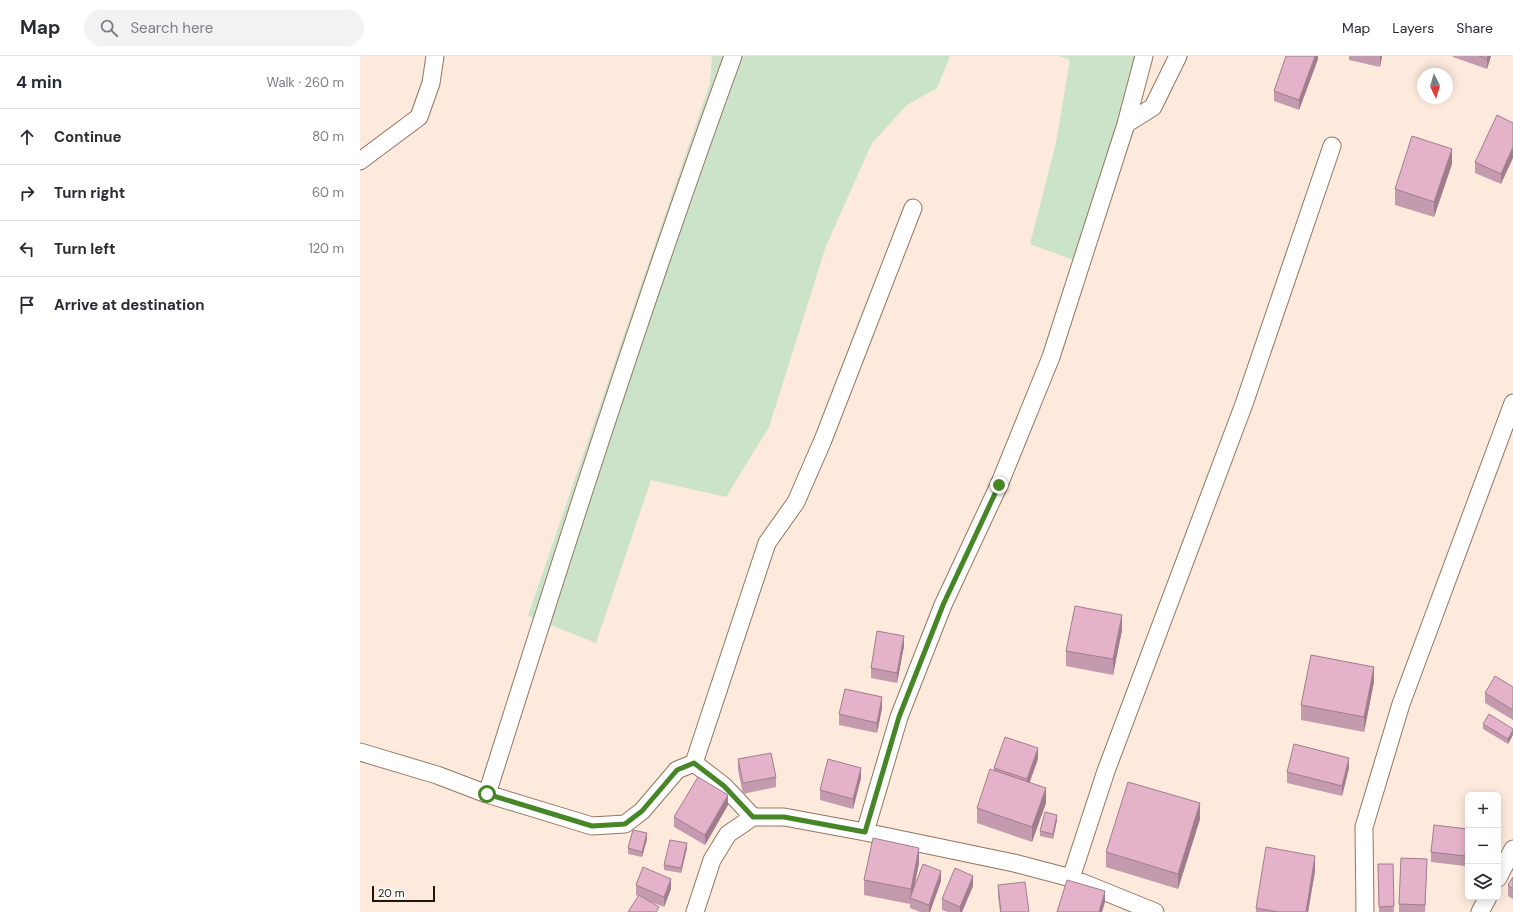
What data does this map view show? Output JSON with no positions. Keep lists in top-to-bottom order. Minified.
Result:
{"scale_bar":"20 m","north":"bottom","page":{"header":"Map","search":"Search here","nav":["Map","Layers","Share"],"heading":["4 min","Walk · 260 m"],"list":[["Continue","80 m"],["Turn right","60 m"],["Turn left","120 m"],"Arrive at destination"],"map_buttons":["+","−"],"scale":"20 m"}}
